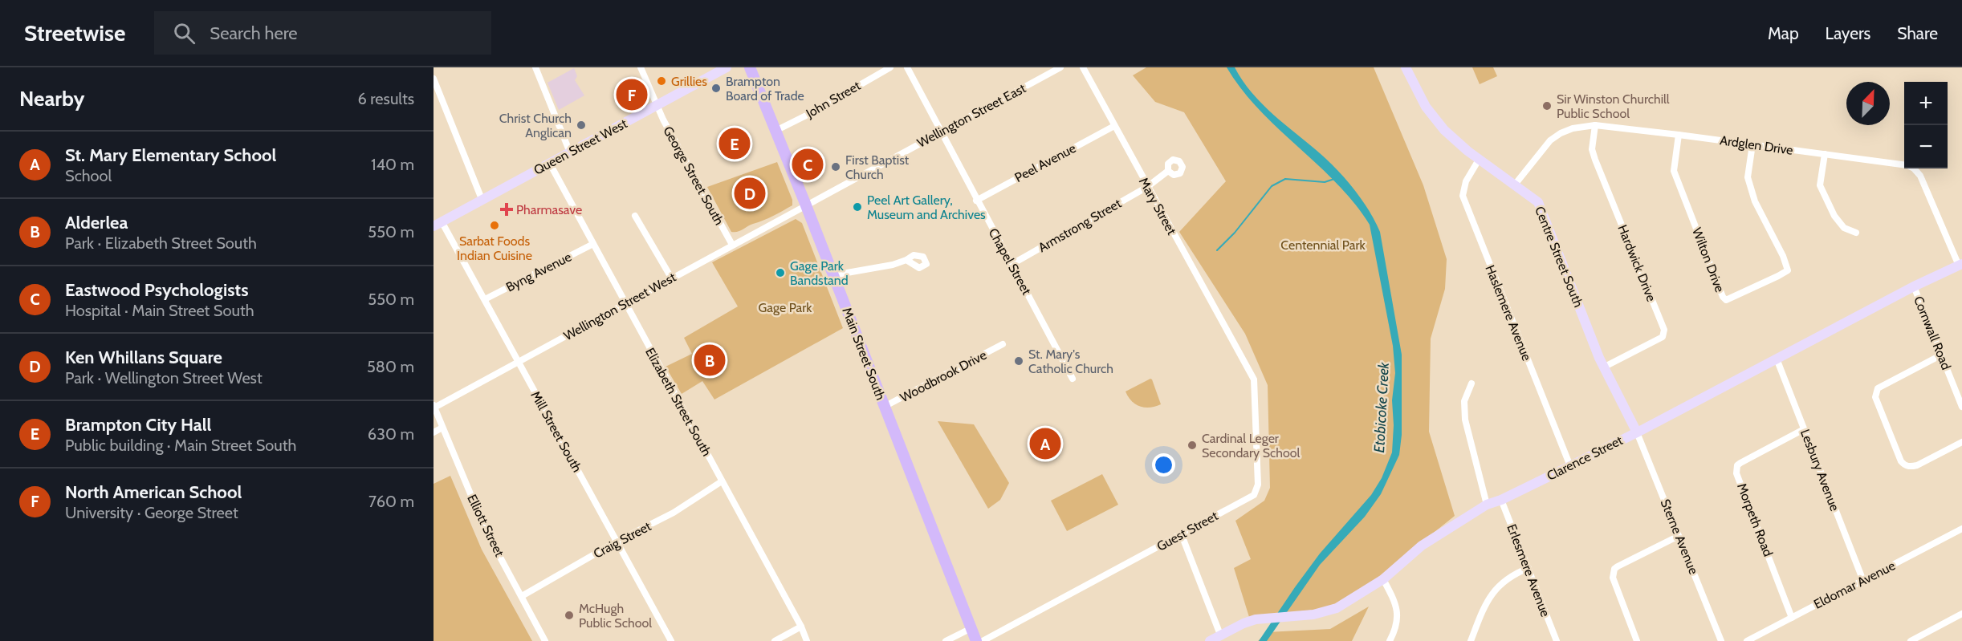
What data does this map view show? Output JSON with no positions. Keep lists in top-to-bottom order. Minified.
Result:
{"streets":{"main road":["Main Street South"],"street":["John Street","Wellington Street East","Ardglen Drive","Queen Street West","Peel Avenue","George Street South","Mary Street","Armstrong Street","Centre Street South","Wilton Drive","Chapel Street","Hardwick Drive","Byng Avenue","Wellington Street West","Haslemere Avenue","Cornwall Road","Woodbrook Drive","Elizabeth Street South","Mill Street South","Clarence Street","Lesbury Avenue","Morpeth Road","Elliott Street","Guest Street","Sterne Avenue","Craig Street","Erlesmere Avenue","Eldomar Avenue"]},"crossings":[["John Street","Main Street South"],["Wellington Street East","Chapel Street"],["Wellington Street East","Wellington Street West"],["Wellington Street East","Main Street South"],["Ardglen Drive","Centre Street South"],["Ardglen Drive","Wilton Drive"],["Ardglen Drive","Hardwick Drive"],["Ardglen Drive","Clarence Street"],["Queen Street West","George Street South"],["Queen Street West","Elizabeth Street South"],["Queen Street West","Mill Street South"],["Peel Avenue","Mary Street"],["Peel Avenue","Chapel Street"],["George Street South","Wellington Street West"],["Mary Street","Armstrong Street"],["Mary Street","Guest Street"],["Armstrong Street","Chapel Street"],["Centre Street South","Hardwick Drive"],["Centre Street South","Haslemere Avenue"],["Centre Street South","Clarence Street"],["Centre Street South","Sterne Avenue"],["Byng Avenue","Elizabeth Street South"],["Byng Avenue","Mill Street South"],["Wellington Street West","Main Street South"],["Wellington Street West","Elizabeth Street South"],["Wellington Street West","Mill Street South"],["Wellington Street West","Elliott Street"],["Haslemere Avenue","Clarence Street"],["Cornwall Road","Clarence Street"],["Main Street South","Woodbrook Drive"],["Elizabeth Street South","Craig Street"],["Mill Street South","Craig Street"],["Clarence Street","Lesbury Avenue"],["Clarence Street","Sterne Avenue"],["Clarence Street","Erlesmere Avenue"],["Lesbury Avenue","Morpeth Road"],["Lesbury Avenue","Eldomar Avenue"],["Morpeth Road","Eldomar Avenue"],["Elliott Street","Craig Street"]],"water":["Etobicoke Creek"],"parks":["Centennial Park","Gage Park"],"places":{"other":["Grillies","Brampton Board of Trade","Sir Winston Churchill Public School","Christ Church Anglican","First Baptist Church","Peel Art Gallery, Museum and Archives","Sarbat Foods Indian Cuisine","Gage Park Bandstand","St. Mary's Catholic Church","Cardinal Leger Secondary School","McHugh Public School"],"health":["Pharmasave"]},"north":"top right","page":{"header":"Streetwise","search":"Search here","nav":["Map","Layers","Share"],"heading":["Nearby","6 results"],"pins":["F","E","C","D","B","A"],"map_buttons":["+","−"],"list":[{"mark":"A","name":"St. Mary Elementary School","note":"School","value":"140 m"},{"mark":"B","name":"Alderlea","note":"Park · Elizabeth Street South","value":"550 m"},{"mark":"C","name":"Eastwood Psychologists","note":"Hospital · Main Street South","value":"550 m"},{"mark":"D","name":"Ken Whillans Square","note":"Park · Wellington Street West","value":"580 m"},{"mark":"E","name":"Brampton City Hall","note":"Public building · Main Street South","value":"630 m"},{"mark":"F","name":"North American School","note":"University · George Street","value":"760 m"}]}}
